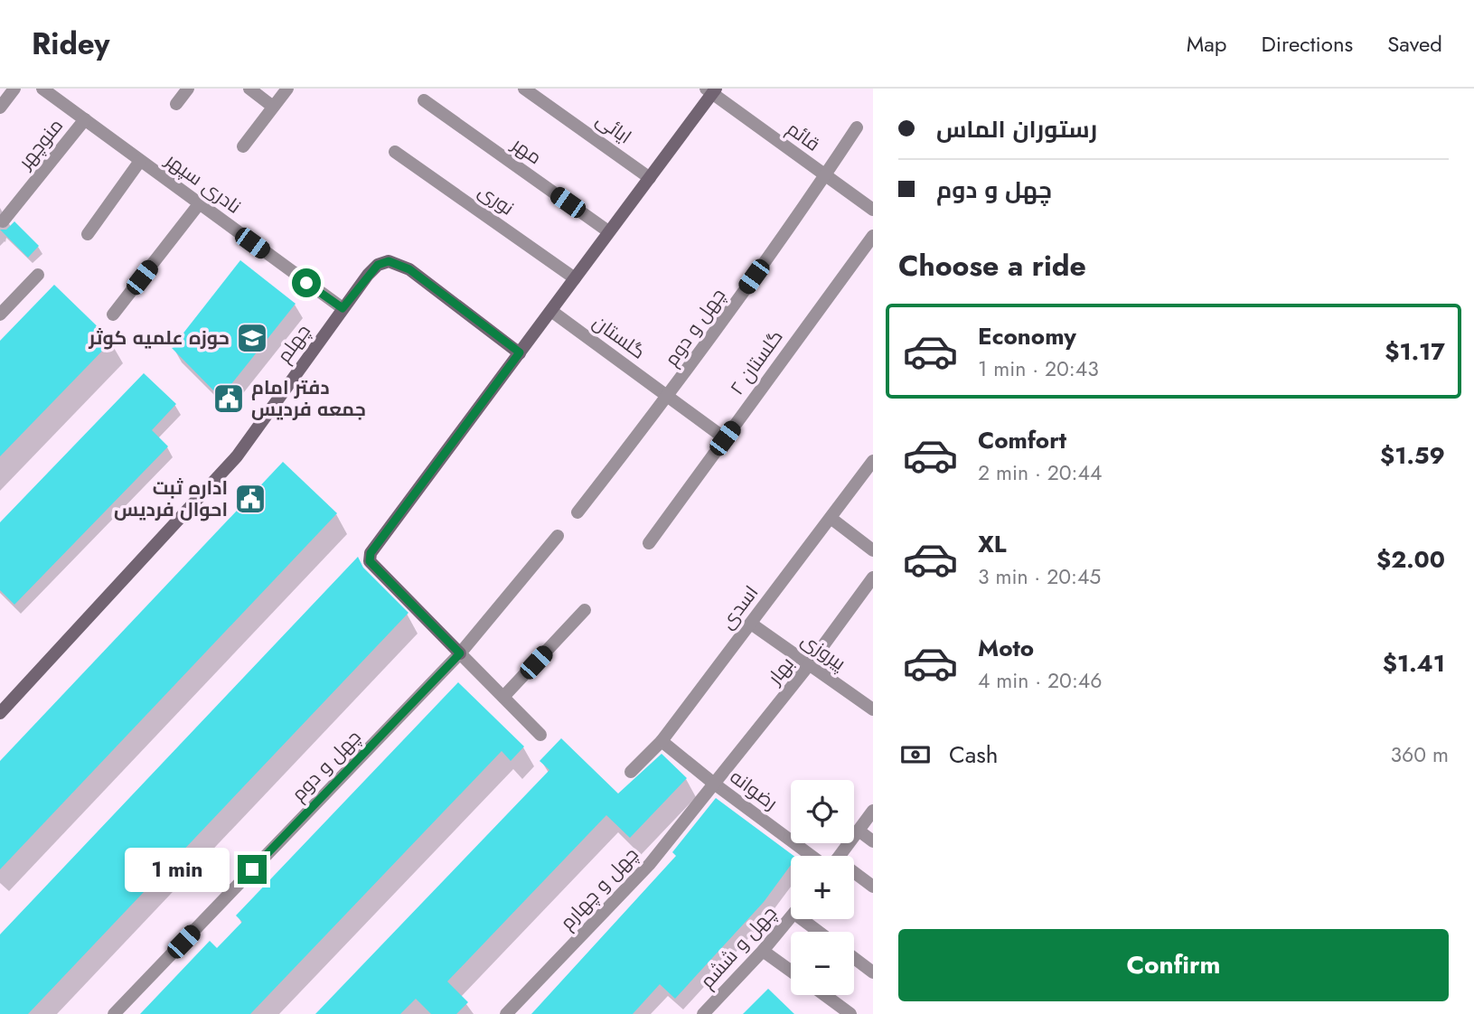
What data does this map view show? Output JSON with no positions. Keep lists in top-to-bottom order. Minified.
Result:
{"streets":{"street":["ایائی","قائم","منوچهر","مهر","نادری سپهر","نوری","چهل و دوم","گلستان","چهلم","گلستان ۲","اسدی","پیروزی","بهار","رضوانه","چهل و چهارم","چهل و ششم"]},"crossings":[["قائم","چهل و دوم"],["منوچهر","نادری سپهر"],["نادری سپهر","چهلم"],["چهل و دوم","گلستان"],["گلستان","گلستان ۲"],["اسدی","پیروزی"],["اسدی","رضوانه"],["پیروزی","بهار"],["بهار","رضوانه"],["بهار","چهل و چهارم"],["رضوانه","چهل و چهارم"]],"places":{"school or university":["حوزه علمیه کوثر"],"public building":["دفتر امام جمعه فردیس","اداره ثبت احوال فردیس"]},"page":{"header":"Ridey","nav":["Map","Directions","Saved"],"banner":["رستوران الماس","چهل و دوم"],"heading":"Choose a ride","list":[{"name":"Economy","note":"1 min · 20:43","value":"$1.17"},{"name":"Comfort","note":"2 min · 20:44","value":"$1.59"},{"name":"XL","note":"3 min · 20:45","value":"$2.00"},{"name":"Moto","note":"4 min · 20:46","value":"$1.41"}],"pay":["Cash","360 m"],"map_buttons":["+","−"],"bubble":"1 min","buttons":"Confirm"}}
